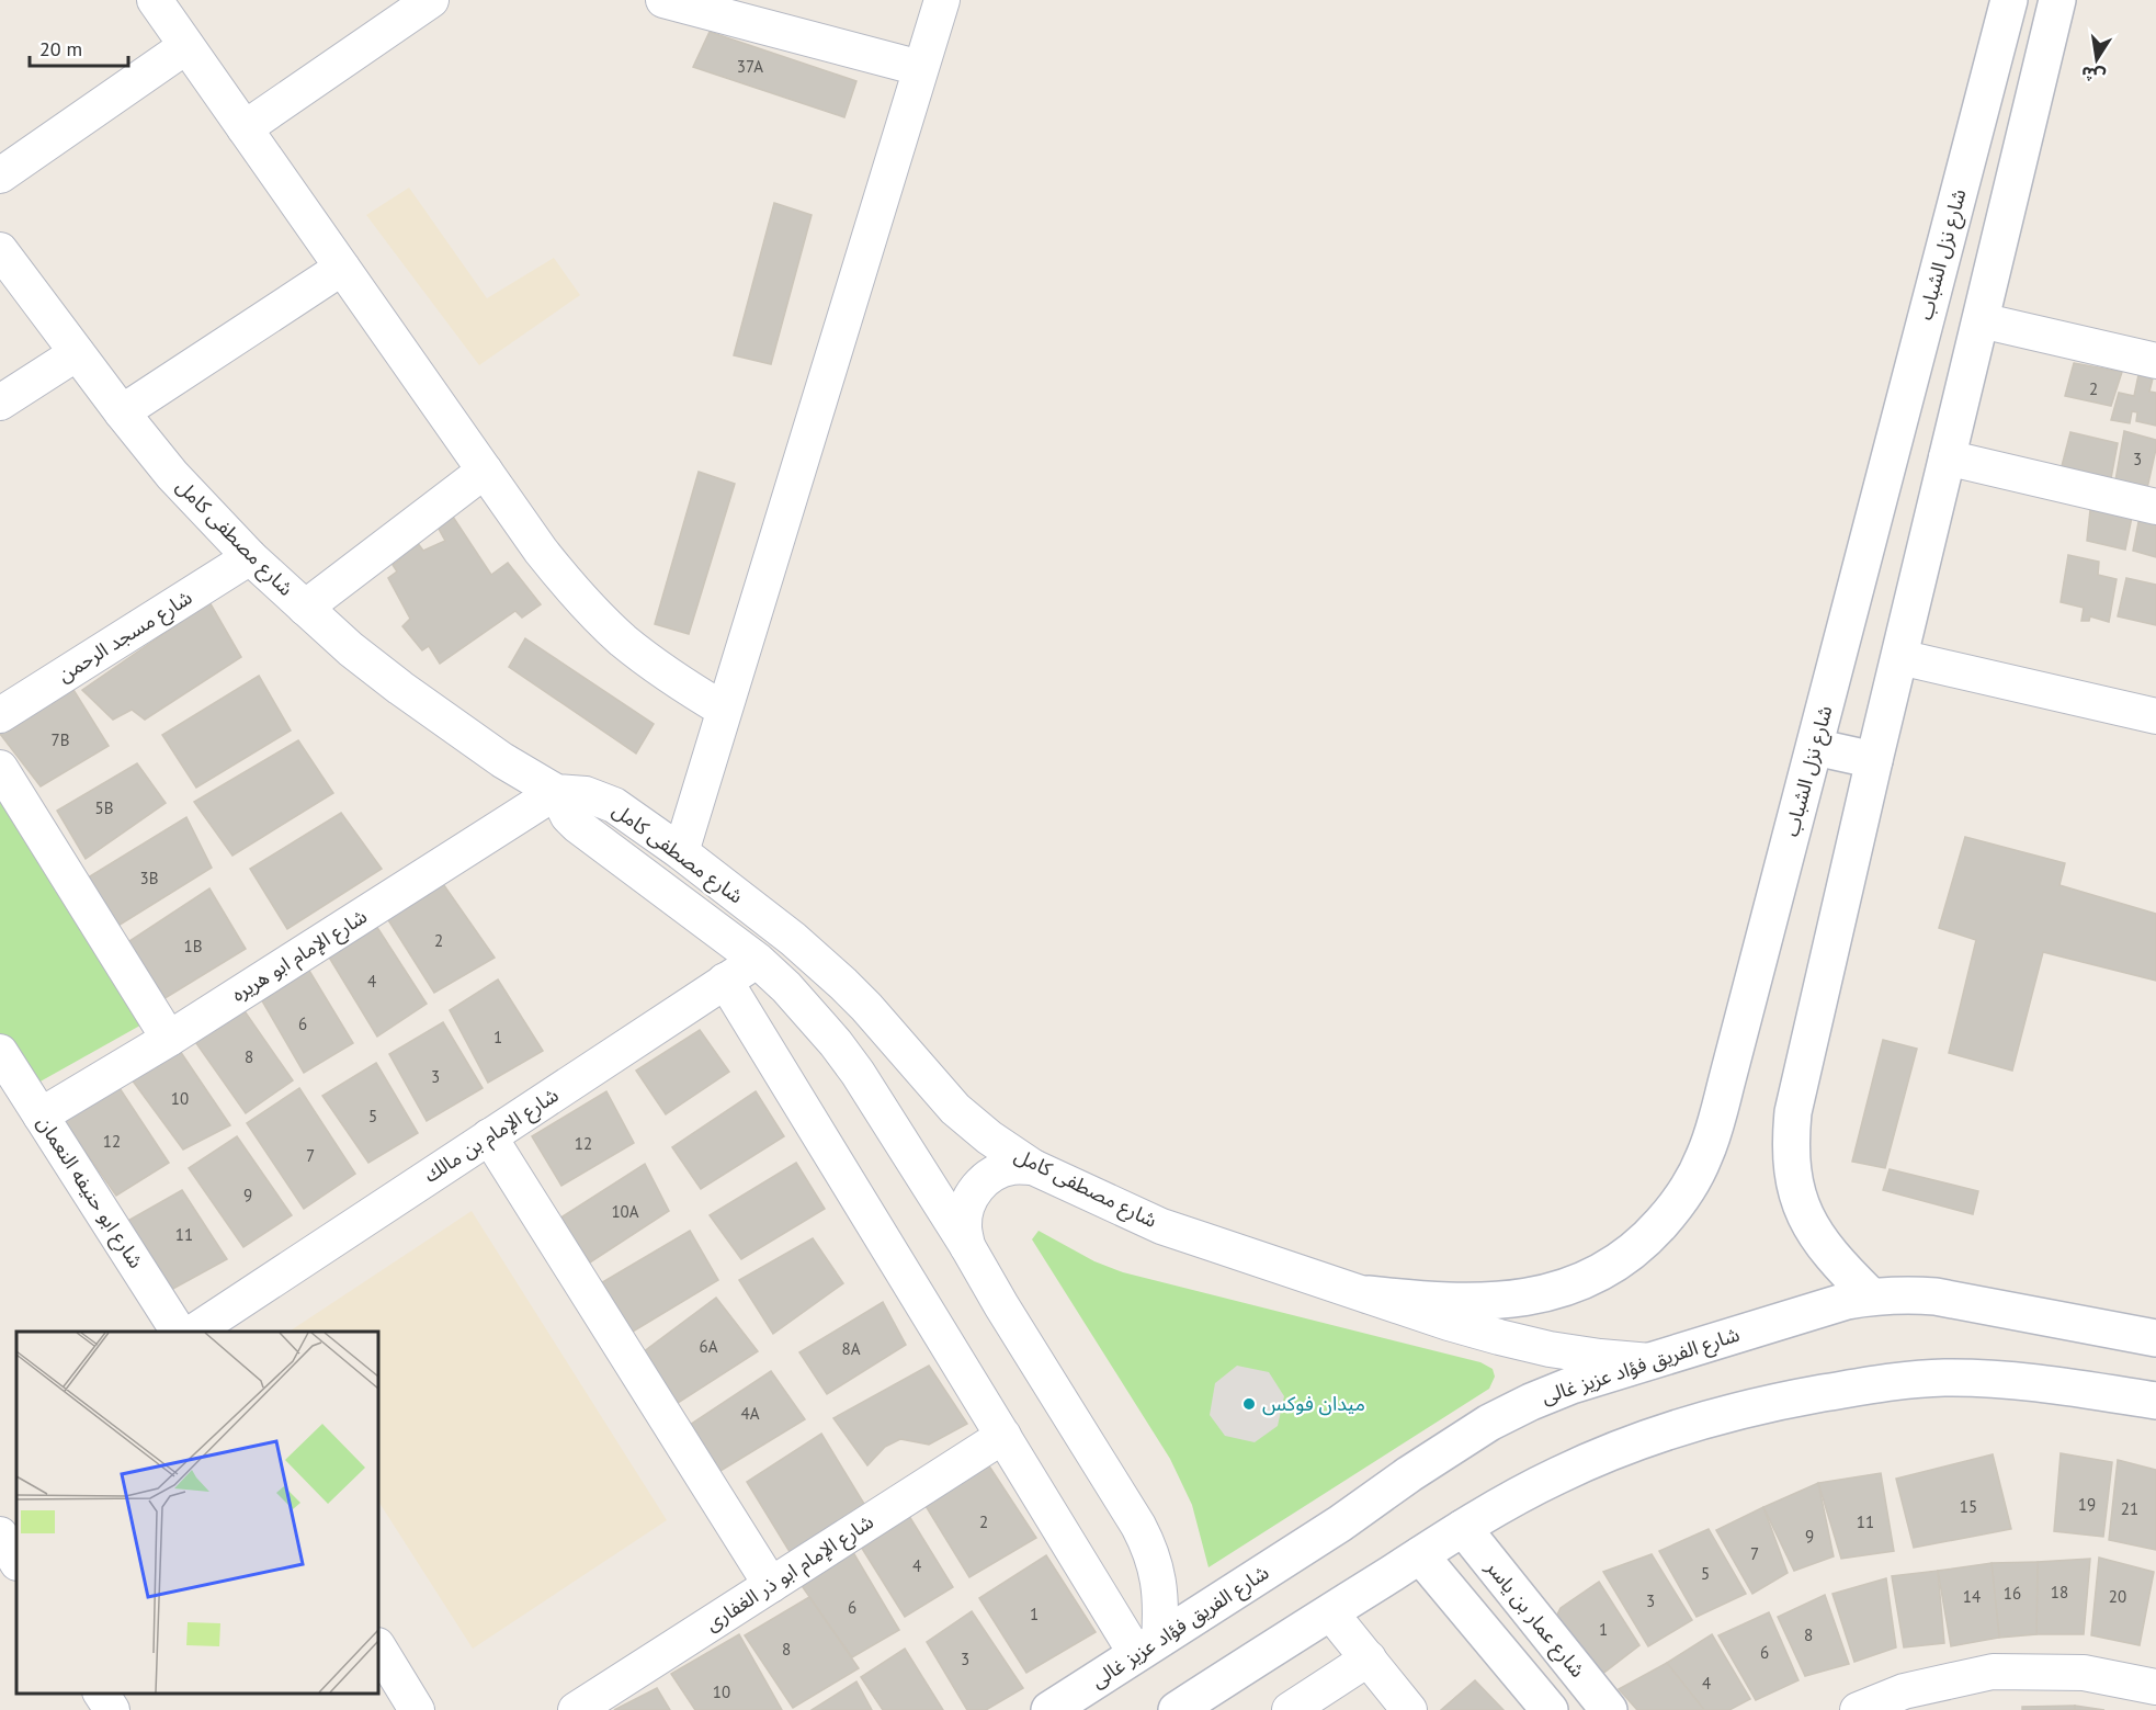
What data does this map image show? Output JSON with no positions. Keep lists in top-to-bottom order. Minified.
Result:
{"streets":{"street":["شارع نزل الشباب","شارع مصطفى كامل","شارع مسجد الرحمن","شارع الإمام ابو هريره","شارع الإمام بن مالك","شارع ابو حنيفه النعمان","شارع الفريق فؤاد عزيز غالى","شارع الإمام ابو ذر الغفارى","شارع عمار بن ياسر"]},"crossings":[["شارع نزل الشباب","شارع مصطفى كامل"],["شارع مصطفى كامل","شارع مسجد الرحمن"],["شارع مصطفى كامل","شارع الإمام ابو هريره"],["شارع مصطفى كامل","شارع الإمام بن مالك"],["شارع مصطفى كامل","شارع الفريق فؤاد عزيز غالى"],["شارع الإمام ابو هريره","شارع ابو حنيفه النعمان"]],"places":["ميدان فوكس"],"house_numbers":["37A","2","3","7B","5B","3B","2","1B","4","6","1","8","3","10","5","12","12","7","9","10A","11","6A","8A","4A","19","15","21","2","11","9","7","4","5","18","16","14","20","3","6","1","1","8","8","6","3","4","10"],"scale_bar":"20 m","north":"bottom"}
